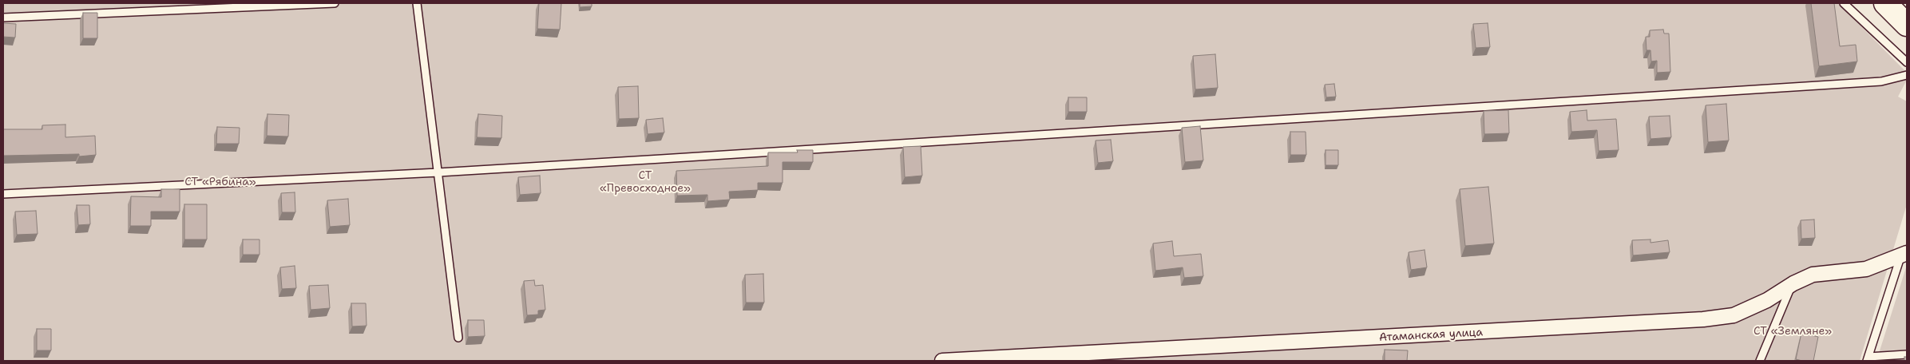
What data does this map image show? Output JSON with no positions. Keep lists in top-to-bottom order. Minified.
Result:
{"streets":{"street":["Атаманская улица"]},"parks":["СТ «Превосходное»","СТ «Рябина»","СТ «Земляне»"]}
